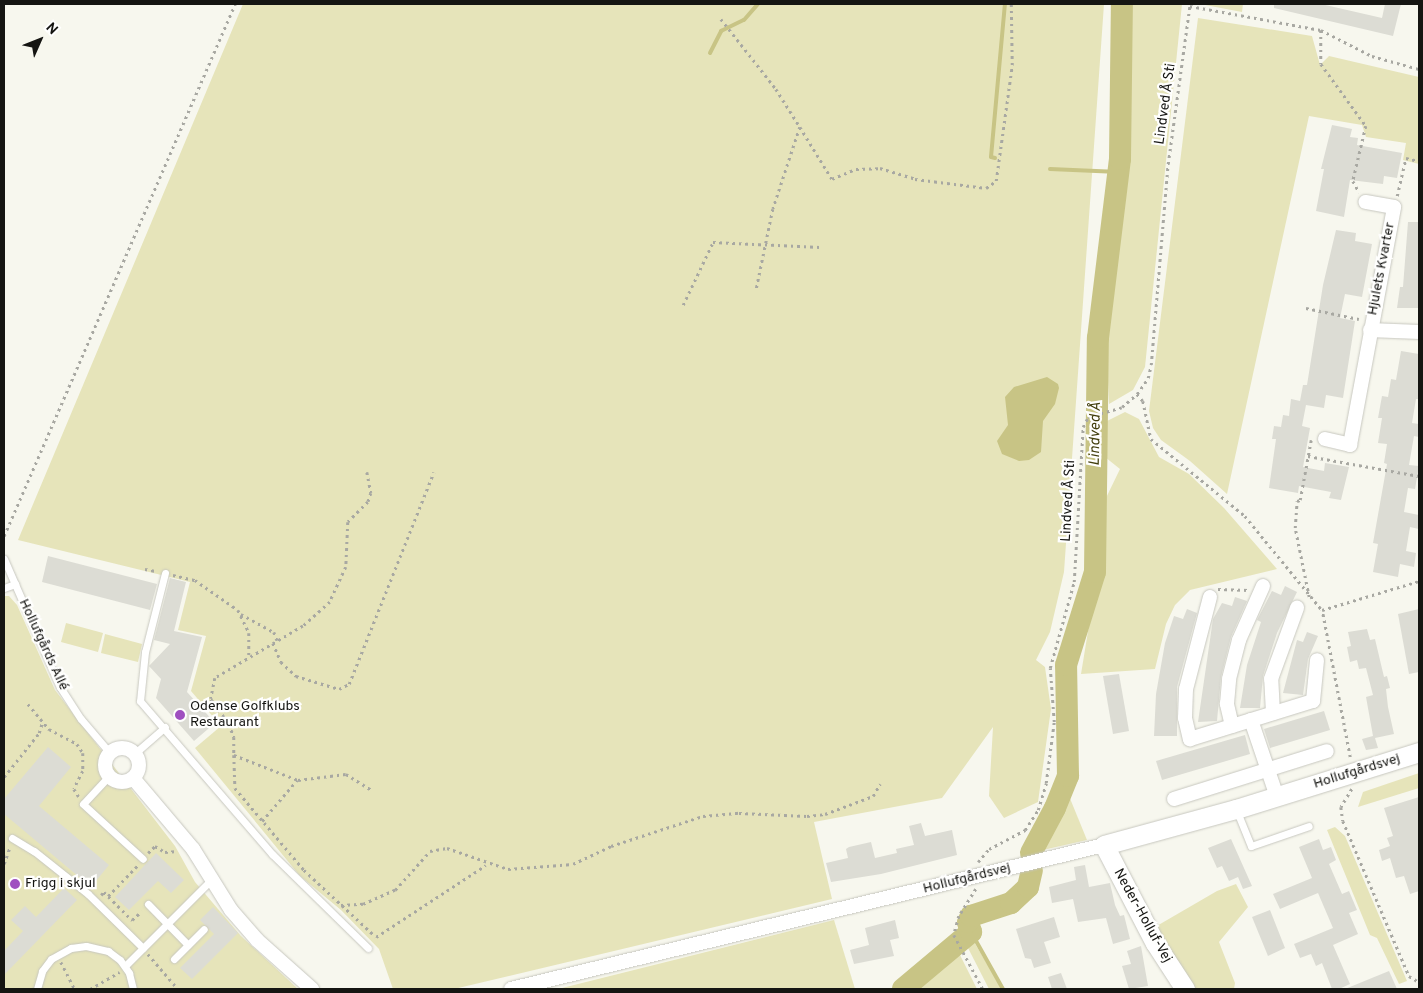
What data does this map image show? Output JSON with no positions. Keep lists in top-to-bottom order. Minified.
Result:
{"streets":{"street":["Hjulets Kvarter","Hollufgårdsvej","Neder-Holluf-Vej"],"lane":["Hollufgårds Allé"],"path":["Lindved Å Sti"]},"crossings":[["Lindved Å Sti","Hollufgårdsvej"],["Hollufgårdsvej","Neder-Holluf-Vej"]],"water":["Lindved Å"],"places":["Odense Golfklubs Restaurant","Frigg i skjul"],"north":"top right"}
